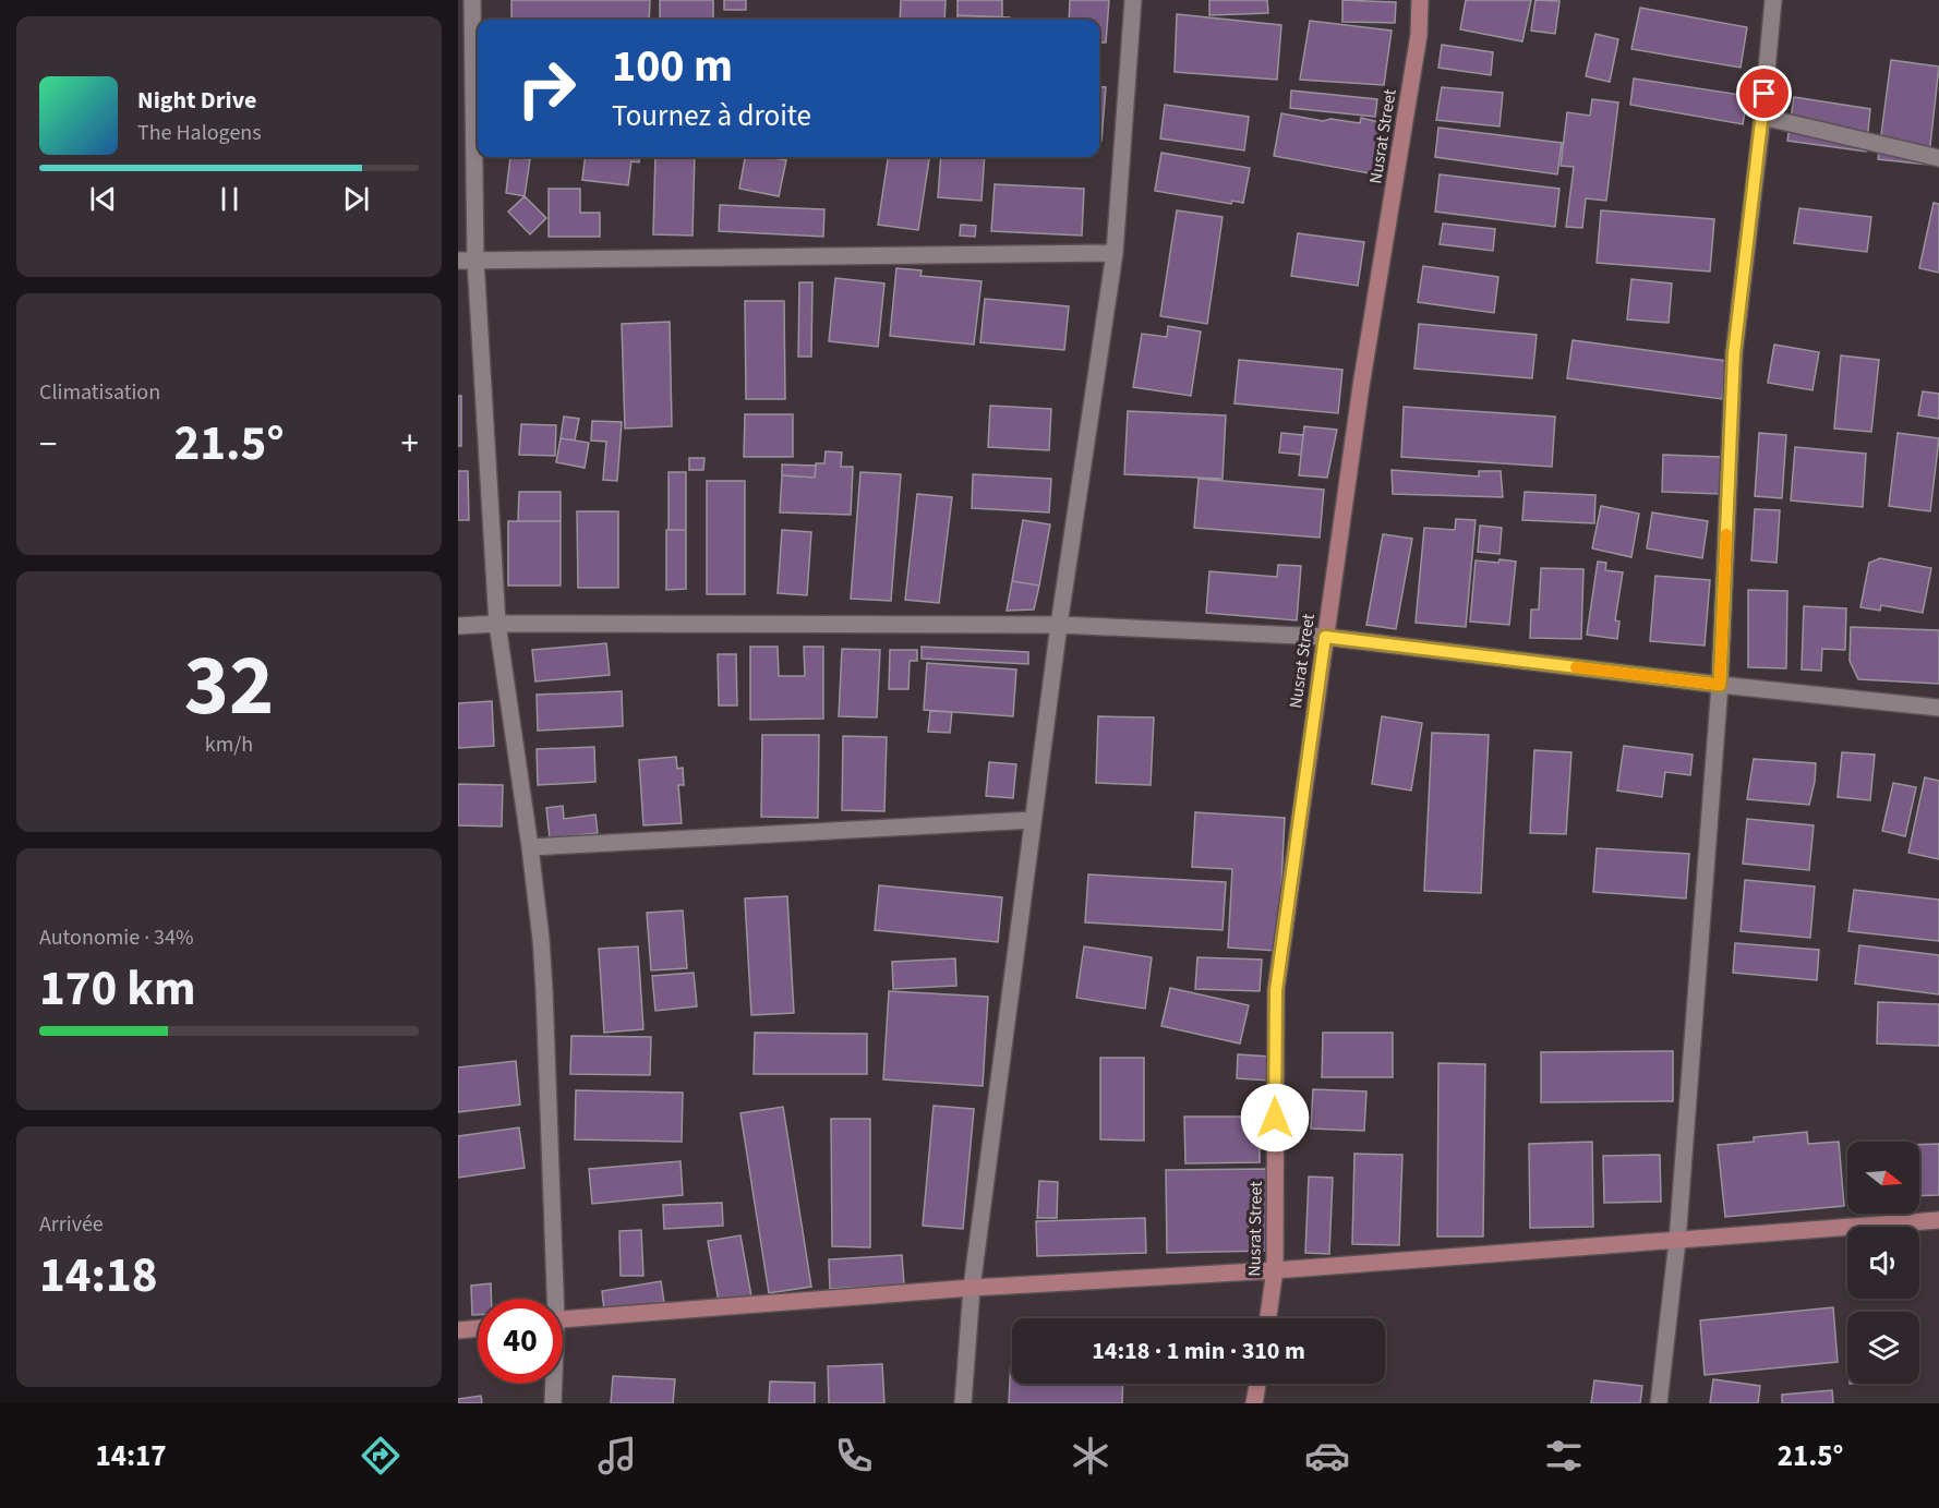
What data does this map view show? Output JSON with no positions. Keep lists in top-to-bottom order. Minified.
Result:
{"streets":{"street":["Nusrat Street"]},"north":"right","page":{"turn":["100 m","Tournez à droite"],"song":["Night Drive","The Halogens"],"tile":["Climatisation",["32","km/h"],["Autonomie · 34%","170 km"],["Arrivée","14:18"]],"heat":["−","21.5°","+"],"limit":"40","trip":"14:18 · 1 min · 310 m","tabs":["14:17","21.5°"]}}
